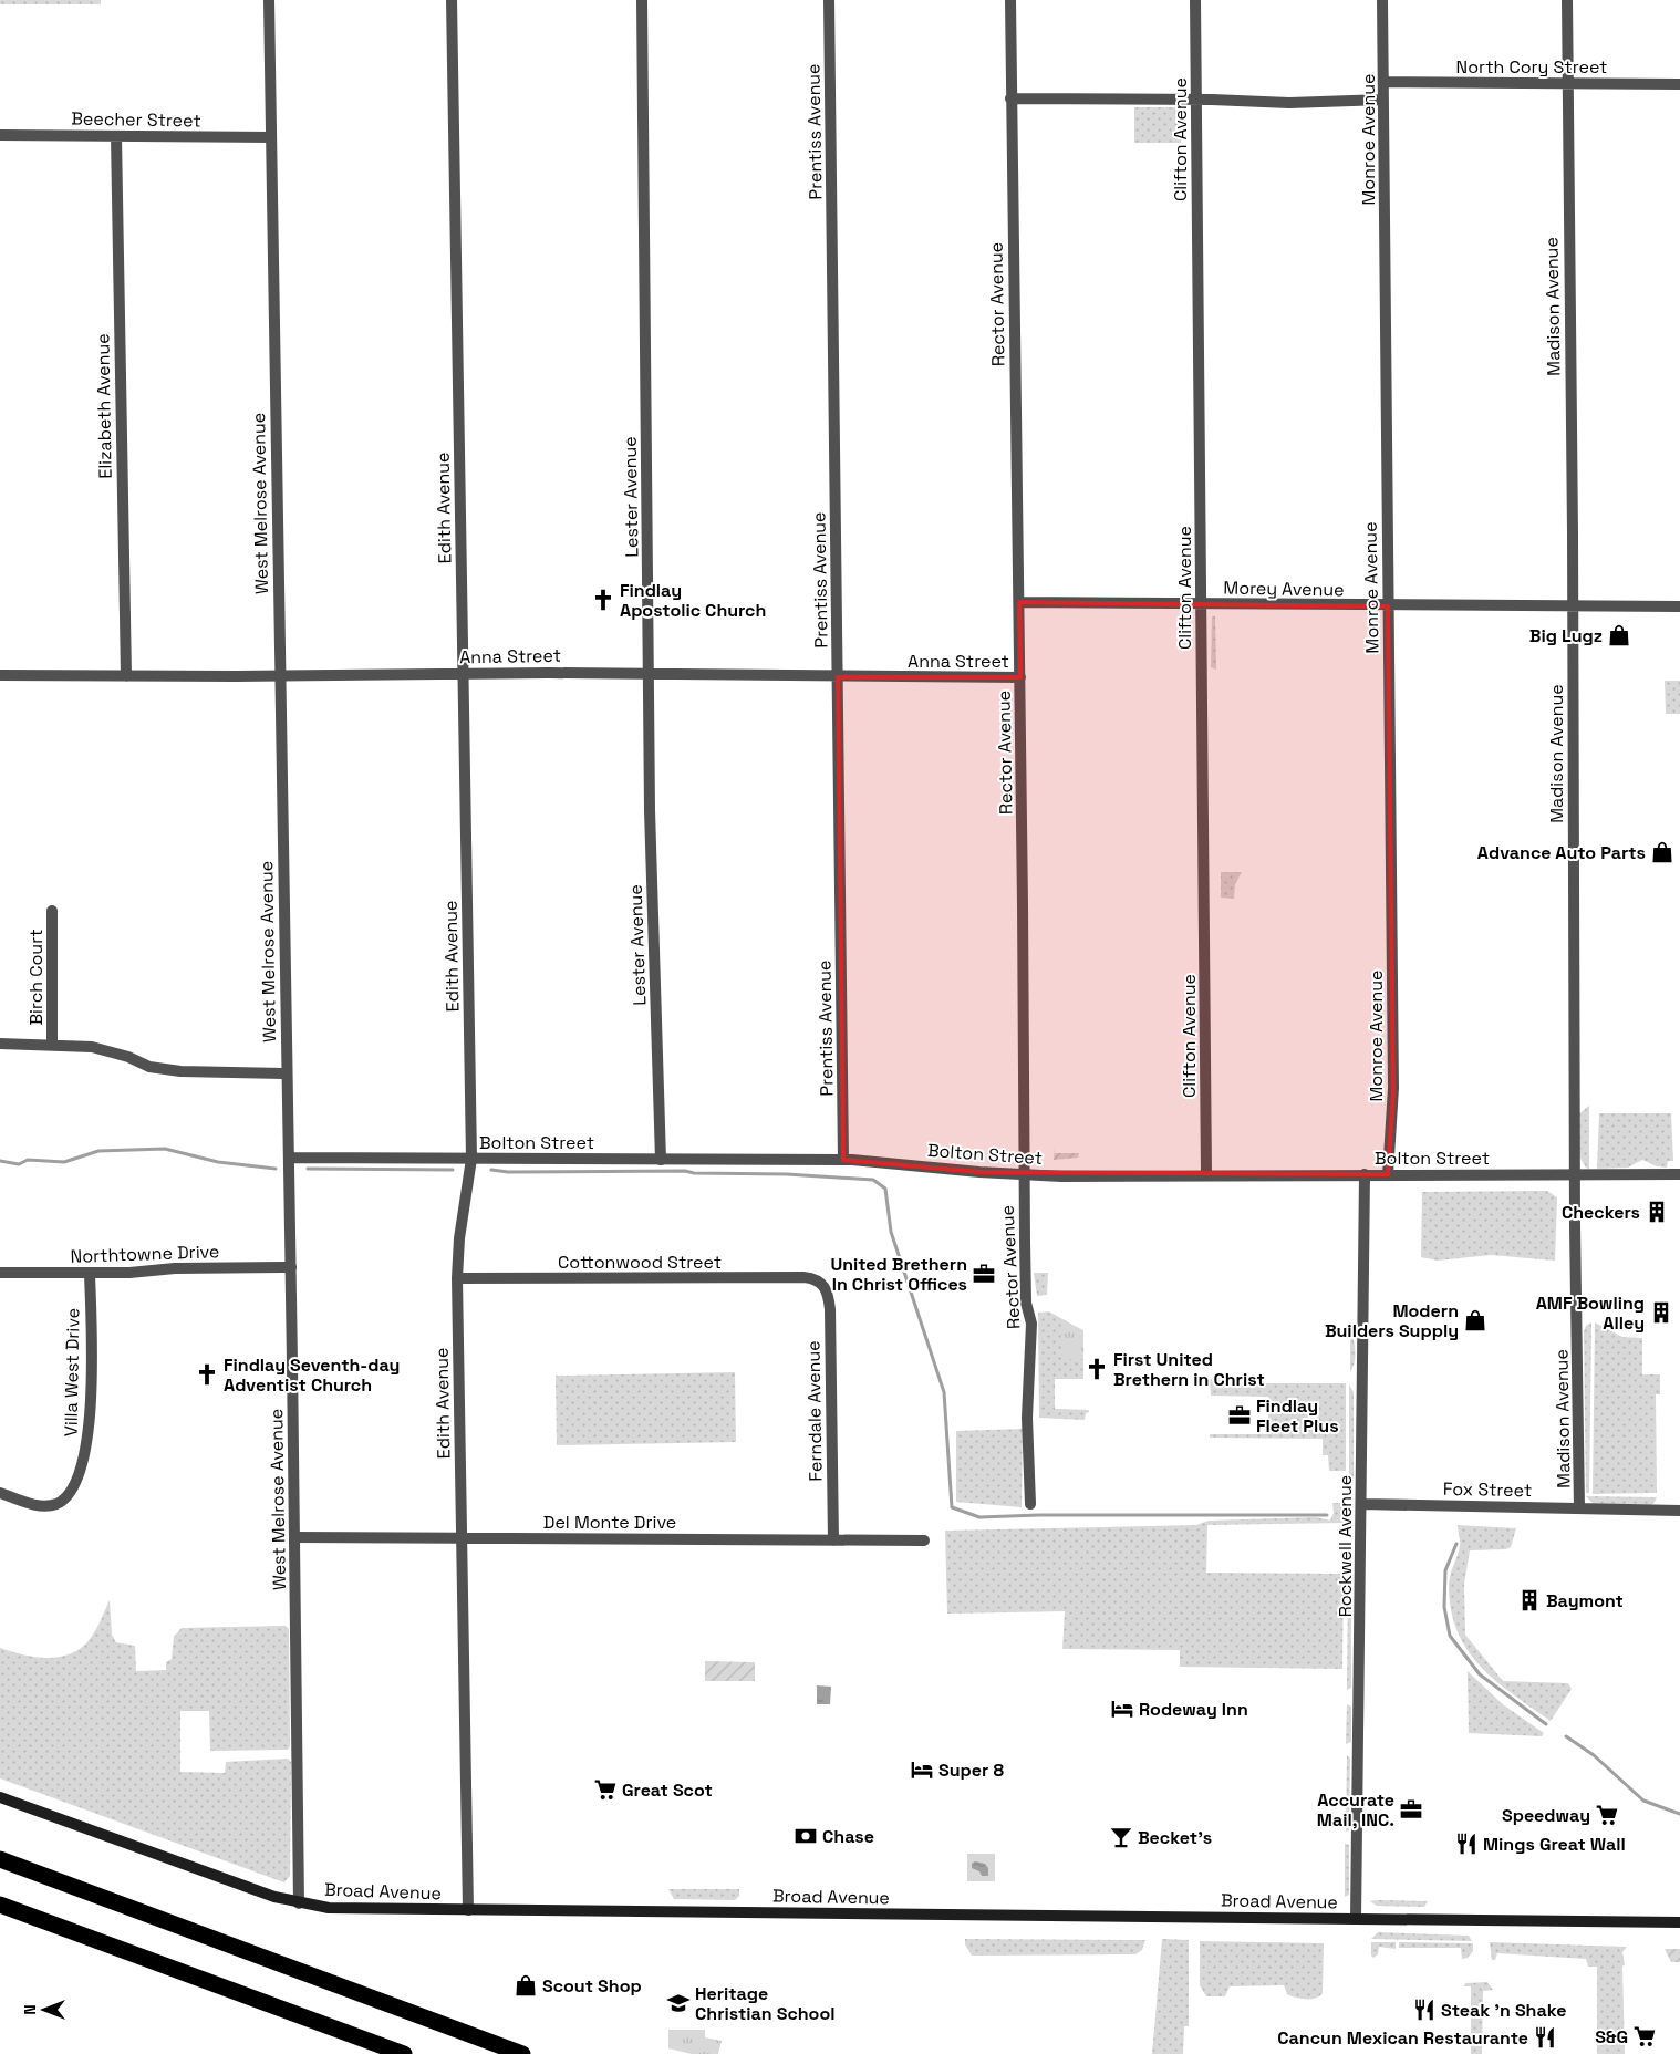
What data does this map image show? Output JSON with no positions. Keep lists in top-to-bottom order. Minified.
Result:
{"streets":{"main road":["Broad Avenue"],"street":["North Cory Street","Beecher Street","Prentiss Avenue","Clifton Avenue","Monroe Avenue","Rector Avenue","Madison Avenue","Elizabeth Avenue","Lester Avenue","West Melrose Avenue","Edith Avenue","Morey Avenue","Anna Street","Birch Court","Bolton Street","Northtowne Drive","Cottonwood Street","Villa West Drive","Ferndale Avenue","Fox Street","Del Monte Drive","Rockwell Avenue"]},"crossings":[["North Cory Street","Monroe Avenue"],["North Cory Street","Madison Avenue"],["Beecher Street","Elizabeth Avenue"],["Beecher Street","West Melrose Avenue"],["Prentiss Avenue","Anna Street"],["Prentiss Avenue","Bolton Street"],["Clifton Avenue","Morey Avenue"],["Clifton Avenue","Bolton Street"],["Monroe Avenue","Morey Avenue"],["Monroe Avenue","Bolton Street"],["Rector Avenue","Morey Avenue"],["Rector Avenue","Anna Street"],["Rector Avenue","Bolton Street"],["Madison Avenue","Morey Avenue"],["Madison Avenue","Bolton Street"],["Madison Avenue","Fox Street"],["Elizabeth Avenue","Anna Street"],["Lester Avenue","Anna Street"],["Lester Avenue","Bolton Street"],["West Melrose Avenue","Anna Street"],["West Melrose Avenue","Bolton Street"],["West Melrose Avenue","Northtowne Drive"],["West Melrose Avenue","Del Monte Drive"],["West Melrose Avenue","Broad Avenue"],["Edith Avenue","Anna Street"],["Edith Avenue","Bolton Street"],["Edith Avenue","Cottonwood Street"],["Edith Avenue","Del Monte Drive"],["Edith Avenue","Broad Avenue"],["Bolton Street","Rockwell Avenue"],["Northtowne Drive","Villa West Drive"],["Cottonwood Street","Ferndale Avenue"],["Ferndale Avenue","Del Monte Drive"],["Fox Street","Rockwell Avenue"],["Rockwell Avenue","Broad Avenue"]],"places":{"church":["Findlay Apostolic Church","First United Brethern in Christ","Findlay Seventh-day Adventist Church"],"shop":["Big Lugz","Advance Auto Parts","Modern Builders Supply","Scout Shop"],"building":["Checkers","AMF Bowling Alley","Baymont"],"office":["United Brethern In Christ Offices","Findlay Fleet Plus","Accurate Mail, INC."],"hotel":["Rodeway Inn","Super 8"],"supermarket":["Great Scot","Speedway","S&G"],"bank":["Chase"],"bar":["Becket's"],"restaurant":["Mings Great Wall","Steak 'n Shake","Cancun Mexican Restaurante"],"school or university":["Heritage Christian School"]},"north":"left"}
